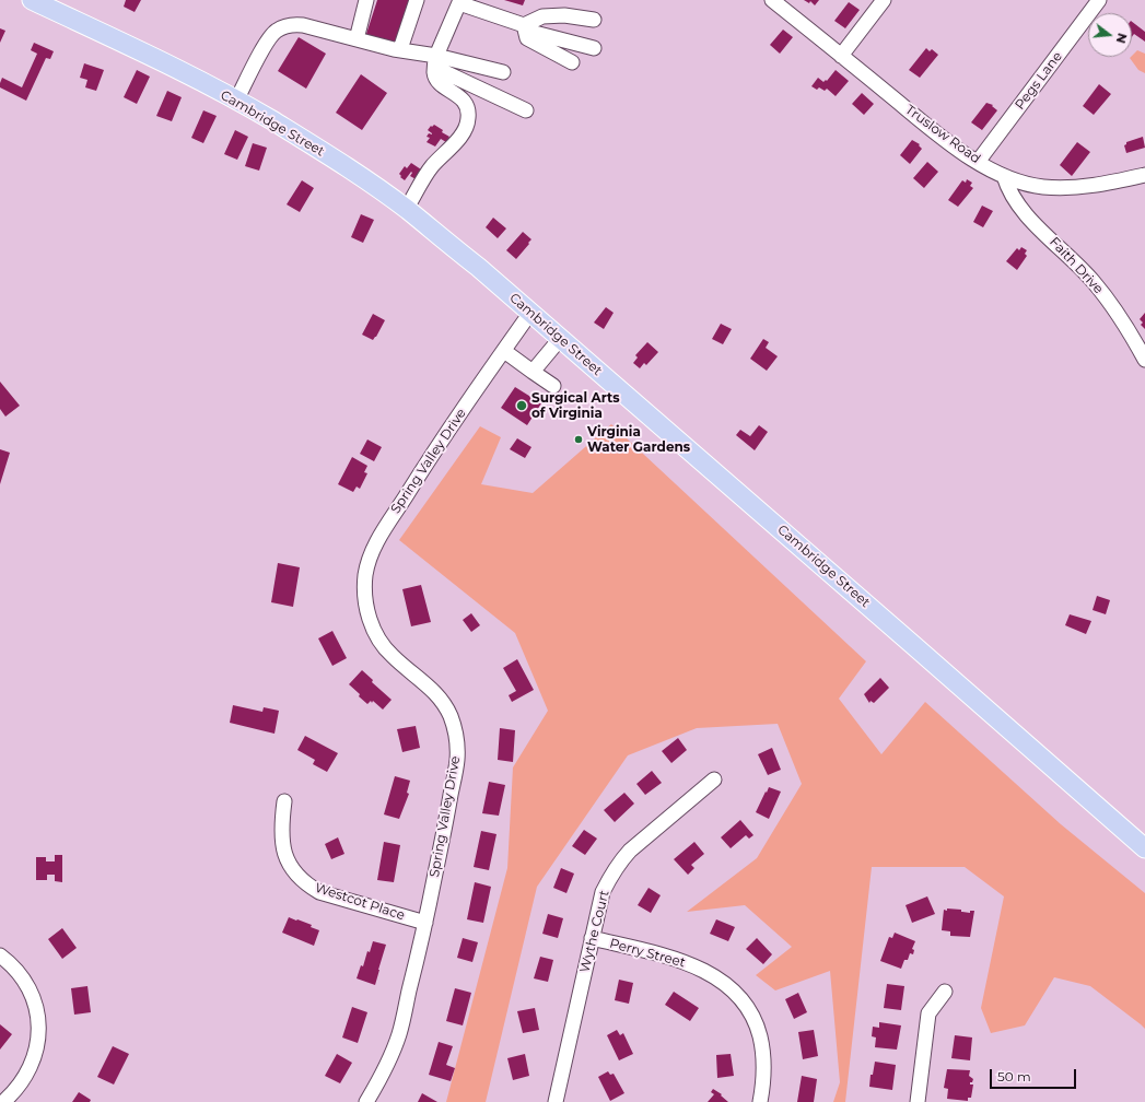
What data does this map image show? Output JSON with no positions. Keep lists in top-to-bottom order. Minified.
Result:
{"streets":{"main road":["Cambridge Street"],"street":["Pegs Lane","Truslow Road","Faith Drive","Spring Valley Drive","Westcot Place","Wythe Court","Perry Street"]},"crossings":[["Pegs Lane","Truslow Road"],["Cambridge Street","Spring Valley Drive"],["Truslow Road","Faith Drive"],["Spring Valley Drive","Westcot Place"],["Wythe Court","Perry Street"]],"places":["Surgical Arts of Virginia","Virginia Water Gardens"],"scale_bar":"50 m","north":"right"}
